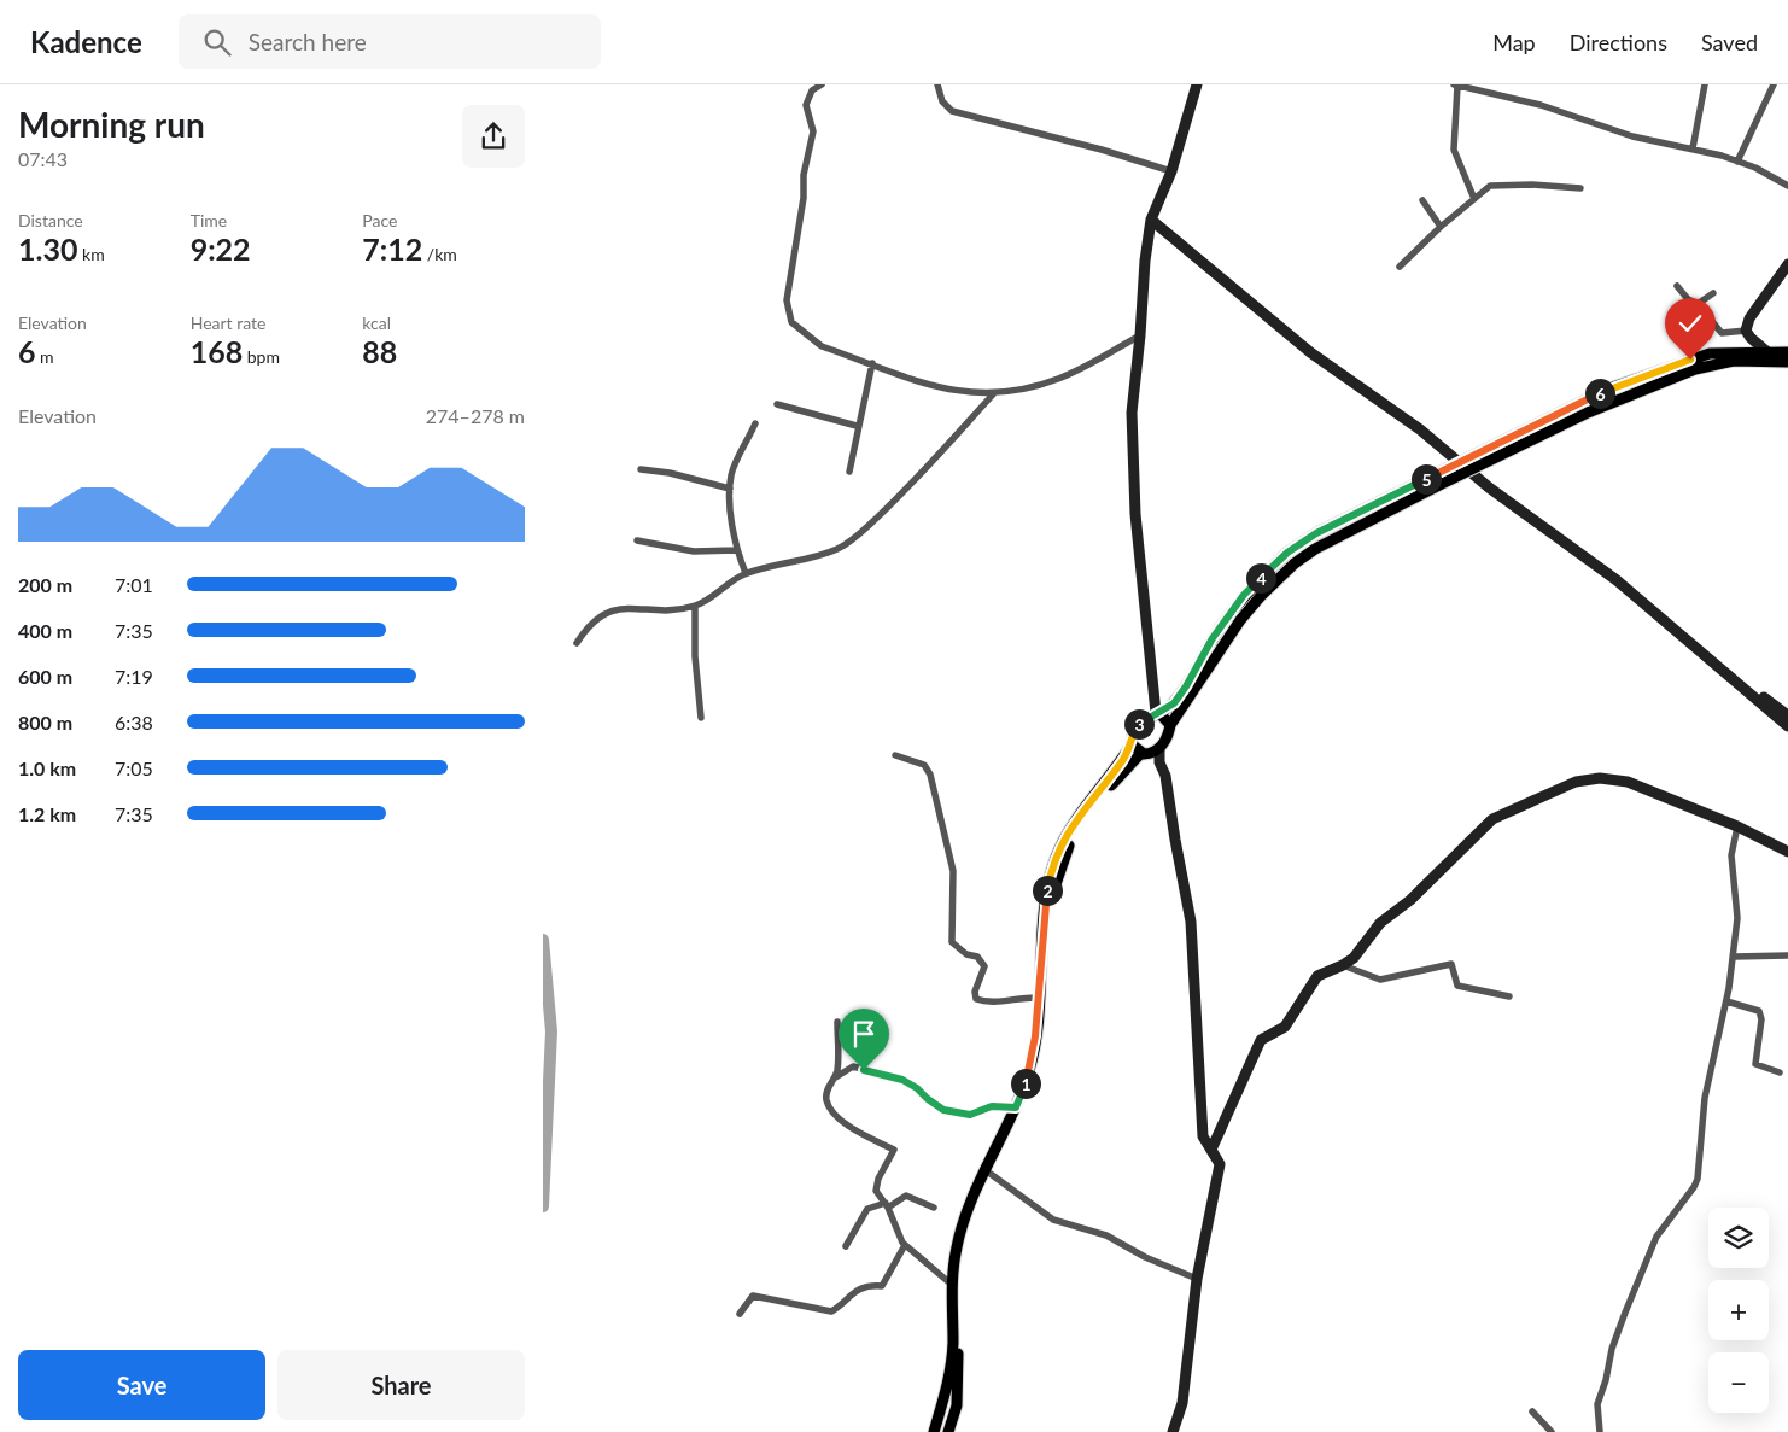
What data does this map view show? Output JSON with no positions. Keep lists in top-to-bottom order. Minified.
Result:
{"page":{"header":"Kadence","search":"Search here","nav":["Map","Directions","Saved"],"heading":["Morning run","07:43"],"stats":[["Distance","1.30 km"],["Time","9:22"],["Pace","7:12 /km"],["Elevation","6 m"],["Heart rate","168 bpm"],["kcal","88"]],"pins":["6","5","4","3","2","1"],"chart":["Elevation","274–278 m"],"list":[{"name":"200 m","note":"7:01"},{"name":"400 m","note":"7:35"},{"name":"600 m","note":"7:19"},{"name":"800 m","note":"6:38"},{"name":"1.0 km","note":"7:05"},{"name":"1.2 km","note":"7:35"}],"map_buttons":["+","−"],"buttons":["Save","Share"]}}
